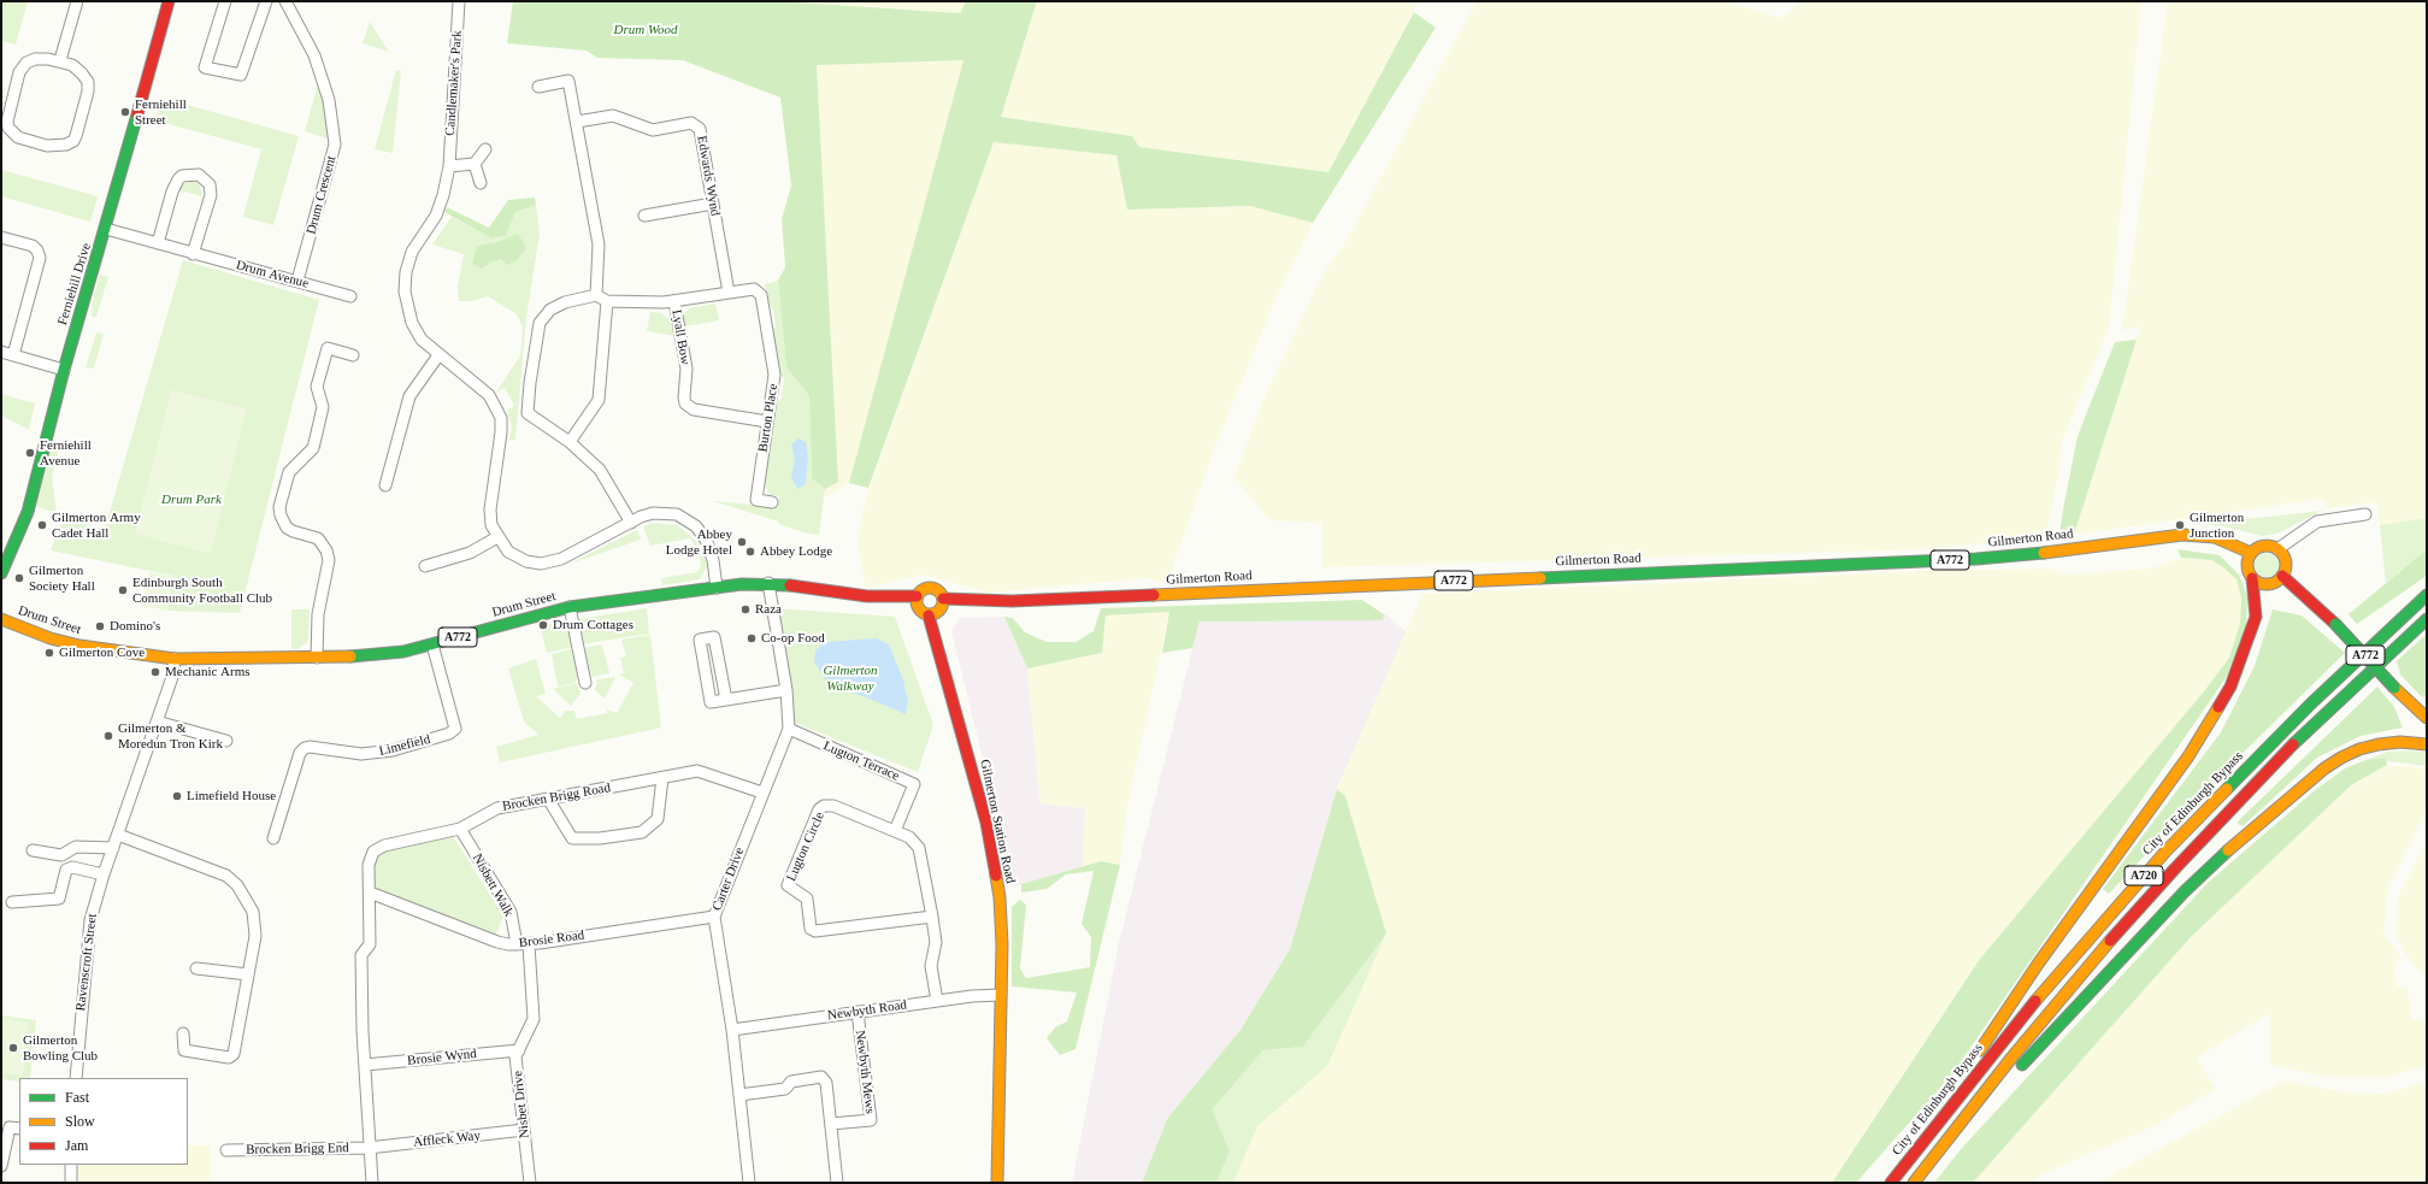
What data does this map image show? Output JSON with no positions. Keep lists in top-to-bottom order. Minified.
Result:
{"streets":{"main road":["Ferniehill Drive","Gilmerton Road","A772","Drum Street","City of Edinburgh Bypass","Gilmerton Station Road","A720"],"street":["Candlemaker's Park","Edwards Wynd","Drum Crescent","Drum Avenue","Lyall Bow","Burton Place","Limefield","Lugton Terrace","Brocken Brigg Road","Lugton Circle","Carter Drive","Nisbett Walk","Brosie Road","Ravenscroft Street","Newbyth Road","Brosie Wynd","Newbyth Mews","Nisbet Drive","Affleck Way","Brocken Brigg End"]},"crossings":[["Candlemaker's Park","Drum Street"],["Edwards Wynd","Burton Place"],["Drum Crescent","Drum Avenue"],["Drum Avenue","Ferniehill Drive"],["Lyall Bow","Burton Place"],["Gilmerton Road","A772"],["Gilmerton Road","Drum Street"],["Gilmerton Road","Gilmerton Station Road"],["A772","Drum Street"],["A772","Gilmerton Station Road"],["Drum Street","Limefield"],["Drum Street","Gilmerton Station Road"],["Drum Street","Carter Drive"],["Drum Street","Ravenscroft Street"],["Lugton Terrace","Lugton Circle"],["Lugton Terrace","Carter Drive"],["Brocken Brigg Road","Carter Drive"],["Brocken Brigg Road","Nisbett Walk"],["Brocken Brigg Road","Brosie Road"],["Brocken Brigg Road","Brosie Wynd"],["Brocken Brigg Road","Affleck Way"],["Brocken Brigg Road","Brocken Brigg End"],["Gilmerton Station Road","Newbyth Road"],["Lugton Circle","Newbyth Road"],["Carter Drive","Brosie Road"],["Carter Drive","Newbyth Road"],["Nisbett Walk","Brosie Road"],["Brosie Road","Nisbet Drive"],["Newbyth Road","Newbyth Mews"],["Brosie Wynd","Nisbet Drive"],["Nisbet Drive","Affleck Way"],["Affleck Way","Brocken Brigg End"]],"parks":["Drum Wood","Drum Park","Gilmerton Walkway"],"places":["Ferniehill Street","Ferniehill Avenue","Gilmerton Army Cadet Hall","Gilmerton Junction","Abbey Lodge Hotel","Abbey Lodge","Gilmerton Society Hall","Edinburgh South Community Football Club","Raza","Drum Cottages","Domino's","Co-op Food","Gilmerton Cove","Mechanic Arms","Gilmerton & Moredun Tron Kirk","Limefield House","Gilmerton Bowling Club"],"legend":["Fast","Slow","Jam"]}
